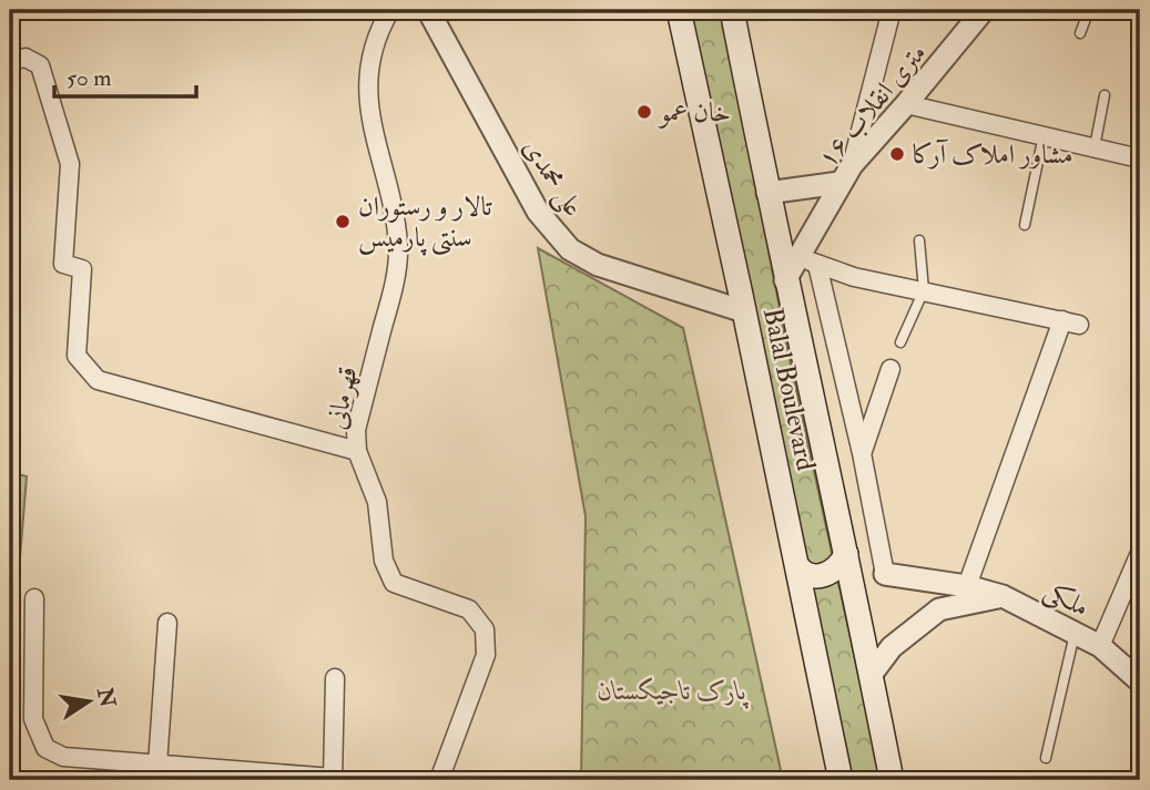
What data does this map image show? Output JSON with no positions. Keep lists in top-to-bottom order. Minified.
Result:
{"streets":{"main road":["Balal Boulevard"],"street":["۱۶ متری انقلاب","علی محمدی","قهرمانی","ملکی"]},"crossings":[["۱۶ متری انقلاب","Balal Boulevard"],["علی محمدی","Balal Boulevard"],["Balal Boulevard","ملکی"]],"parks":["پارک تاجیکستان"],"places":["خان عمو","مشاور املاک آرکا","تالار و رستوران سنتی پارمیس"],"scale_bar":"50 m","north":"right"}
